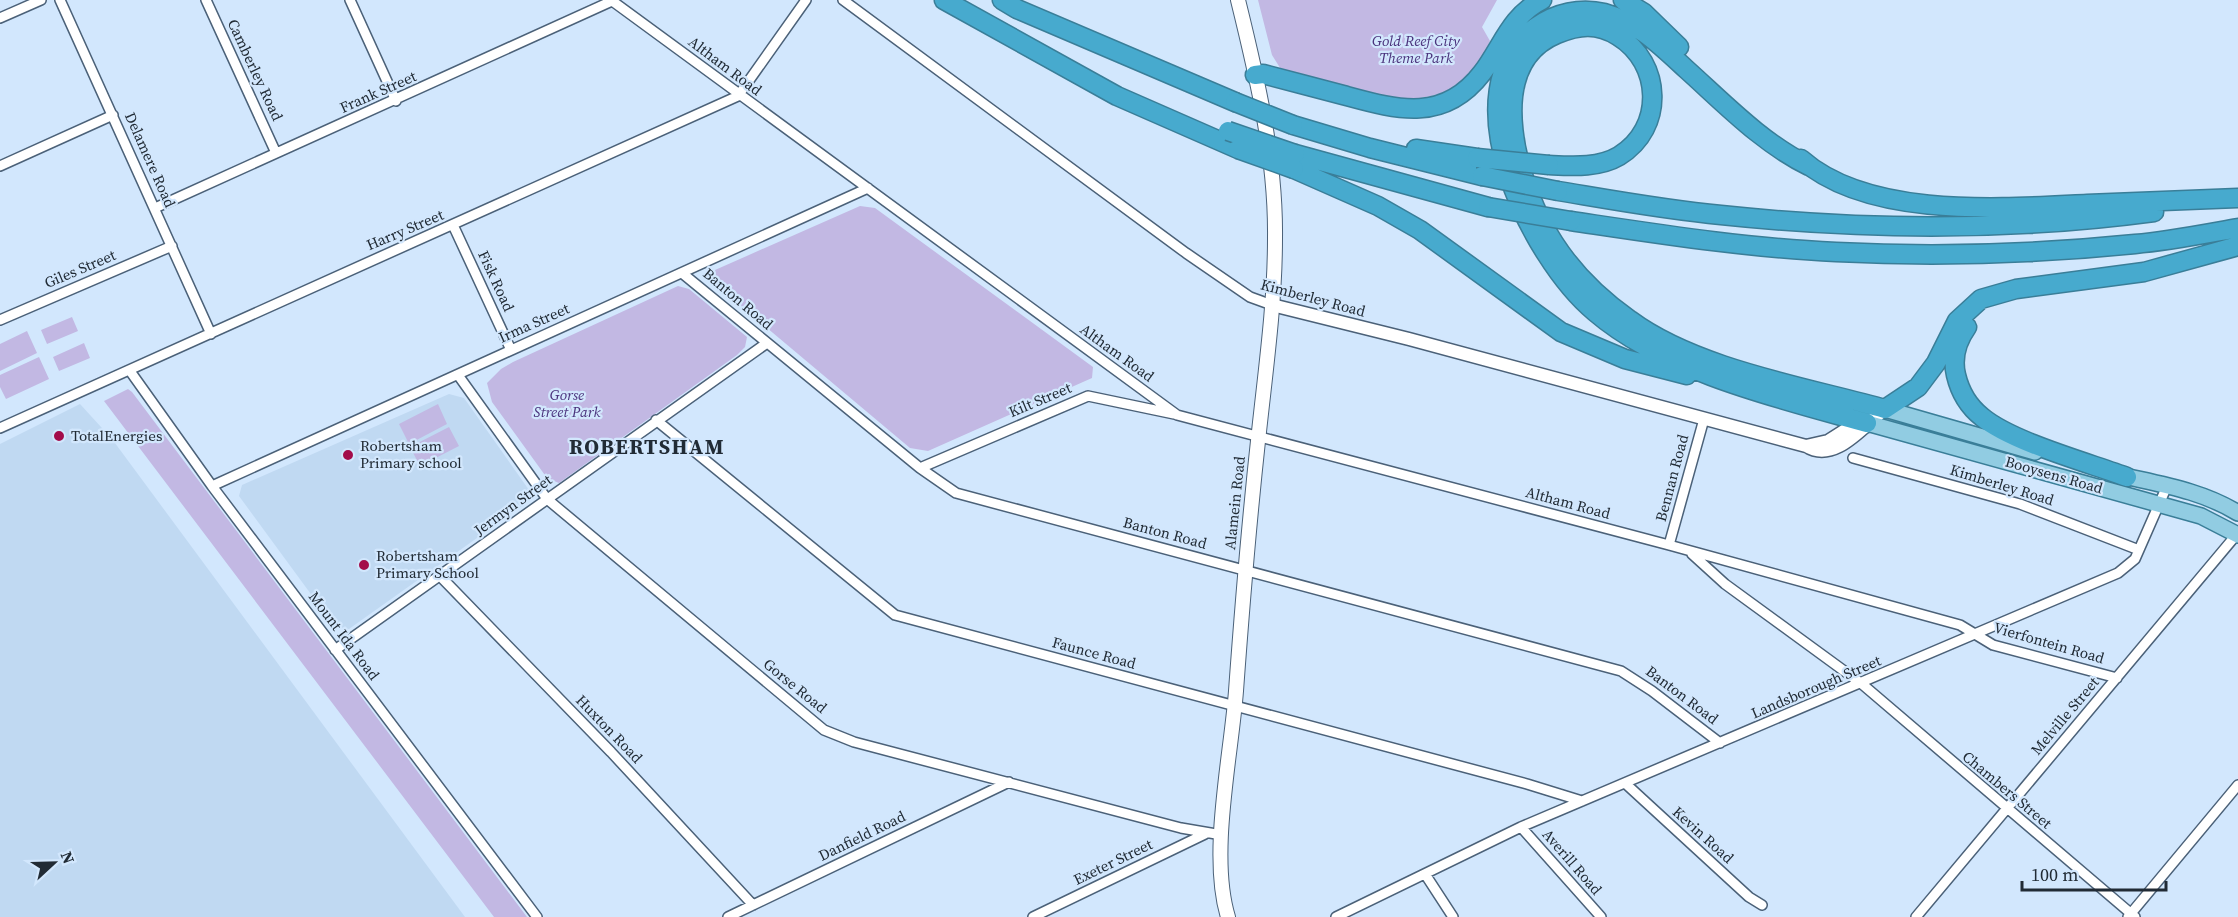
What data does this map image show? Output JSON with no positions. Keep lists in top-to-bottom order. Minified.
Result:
{"streets":{"main road":["Booysens Road","Alamein Road"],"street":["Altham Road","Camberley Road","Frank Street","Delamere Road","Harry Street","Giles Street","Fisk Road","Kimberley Road","Banton Road","Irma Street","Kilt Street","Bennan Road","Jermyn Street","Mount Ida Road","Vierfontein Road","Faunce Road","Gorse Road","Landsborough Street","Melville Street","Huxton Road","Chambers Street","Kevin Road","Danfield Road","Exeter Street","Averill Road"]},"crossings":[["Altham Road","Frank Street"],["Altham Road","Harry Street"],["Altham Road","Irma Street"],["Altham Road","Kilt Street"],["Altham Road","Bennan Road"],["Altham Road","Alamein Road"],["Altham Road","Vierfontein Road"],["Altham Road","Landsborough Street"],["Altham Road","Chambers Street"],["Camberley Road","Frank Street"],["Frank Street","Delamere Road"],["Delamere Road","Harry Street"],["Delamere Road","Giles Street"],["Harry Street","Fisk Road"],["Harry Street","Mount Ida Road"],["Fisk Road","Irma Street"],["Kimberley Road","Booysens Road"],["Kimberley Road","Bennan Road"],["Kimberley Road","Alamein Road"],["Kimberley Road","Landsborough Street"],["Banton Road","Irma Street"],["Banton Road","Kilt Street"],["Banton Road","Alamein Road"],["Banton Road","Jermyn Street"],["Banton Road","Landsborough Street"],["Irma Street","Mount Ida Road"],["Irma Street","Gorse Road"],["Booysens Road","Landsborough Street"],["Booysens Road","Melville Street"],["Alamein Road","Faunce Road"],["Alamein Road","Gorse Road"],["Jermyn Street","Mount Ida Road"],["Jermyn Street","Faunce Road"],["Jermyn Street","Gorse Road"],["Jermyn Street","Huxton Road"],["Vierfontein Road","Landsborough Street"],["Vierfontein Road","Melville Street"],["Faunce Road","Landsborough Street"],["Gorse Road","Danfield Road"],["Gorse Road","Exeter Street"],["Landsborough Street","Chambers Street"],["Landsborough Street","Kevin Road"],["Landsborough Street","Averill Road"],["Melville Street","Chambers Street"],["Huxton Road","Danfield Road"]],"districts":["ROBERTSHAM"],"parks":["Gold Reef City Theme Park","Gorse Street Park"],"places":["TotalEnergies","Robertsham Primary school","Robertsham Primary School"],"scale_bar":"100 m","north":"right"}
